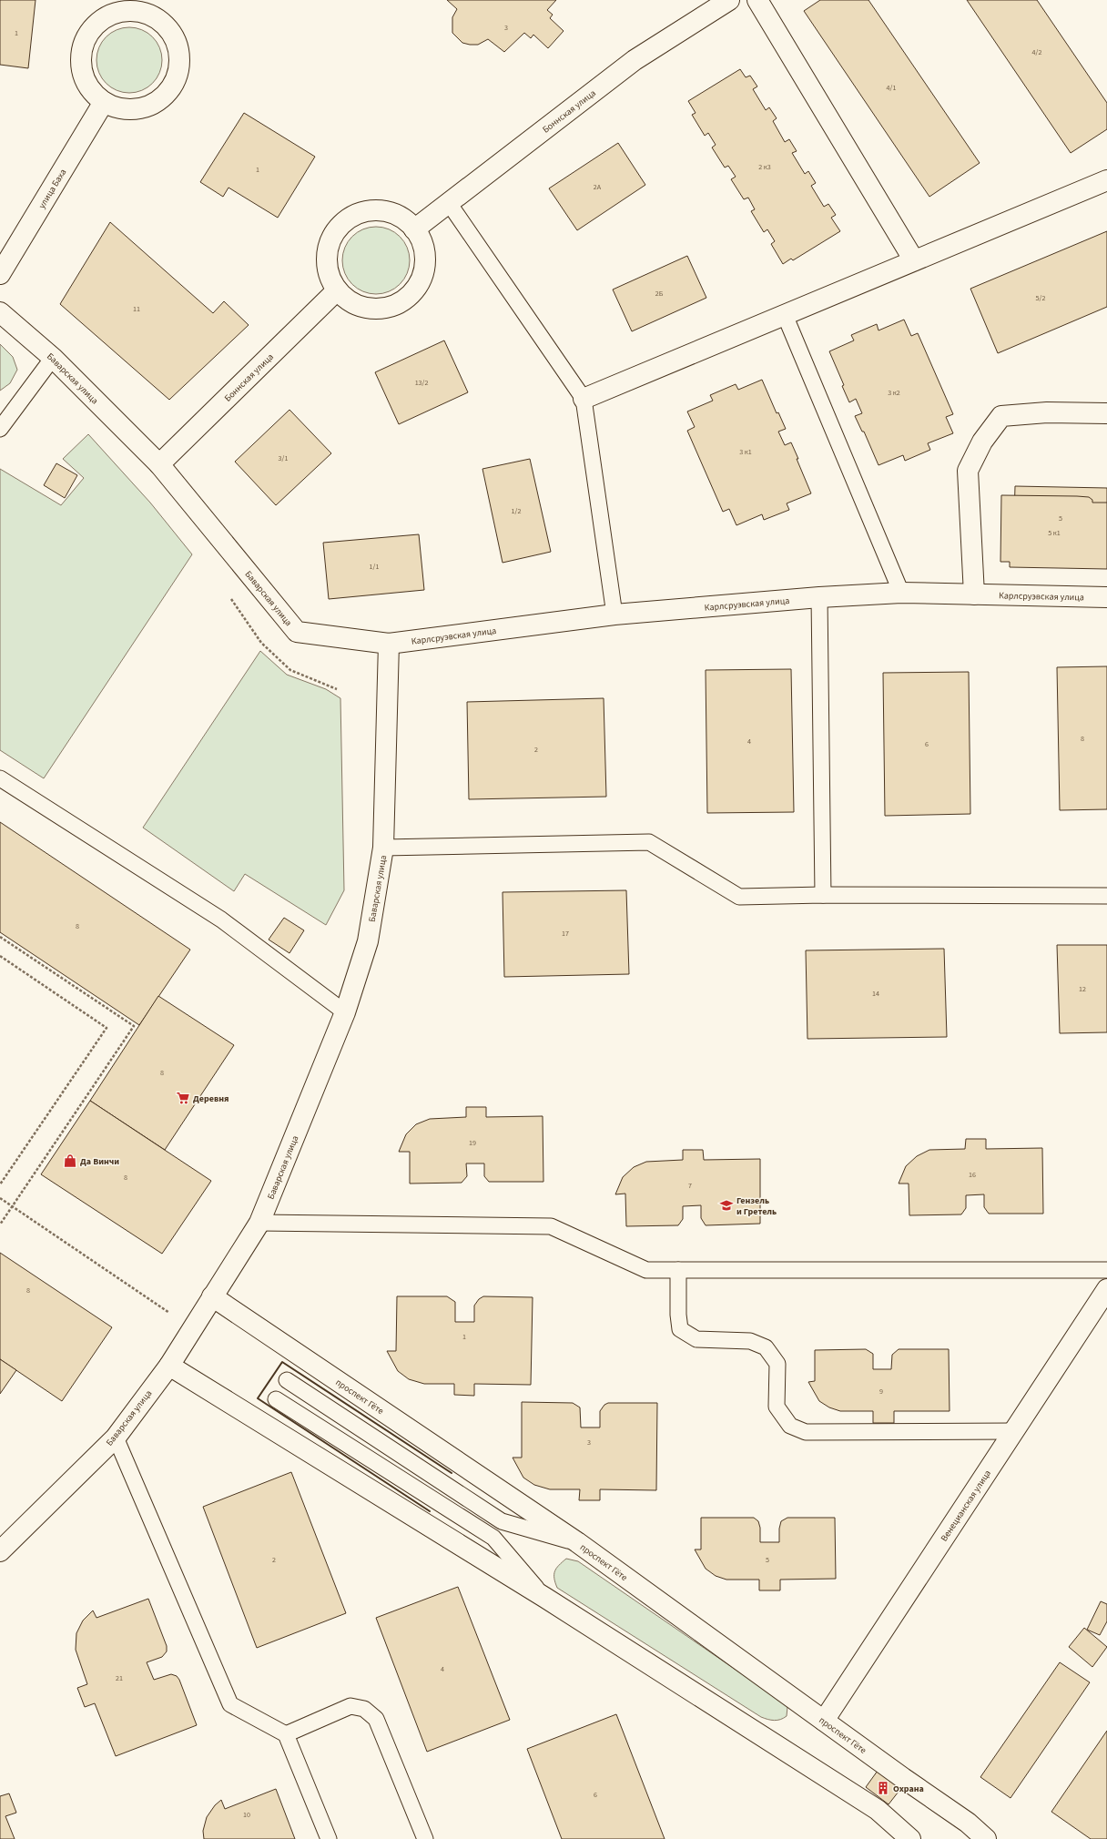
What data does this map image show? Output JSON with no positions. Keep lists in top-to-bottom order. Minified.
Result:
{"streets":{"street":["Боннская улица","улица Баха","Баварская улица","Карлсруэвская улица","проспект Гёте","Венецианская улица"]},"crossings":[["Боннская улица","Баварская улица"],["Баварская улица","Карлсруэвская улица"],["Баварская улица","проспект Гёте"],["проспект Гёте","Венецианская улица"]],"places":{"supermarket":["Деревня"],"shop":["Да Винчи"],"school or university":["Гензель и Гретель"],"building":["Охрана"]},"house_numbers":["3","1","4/2","4/1","2 к3","1","2А","2Б","5/2","11","13/2","3 к2","3 к1","3/1","1/2","5","5 к1","1/1","8","4","6","2","8","17","12","14","8","19","16","8","7","8","1","9","3","2","5","4","21","6","10"]}
